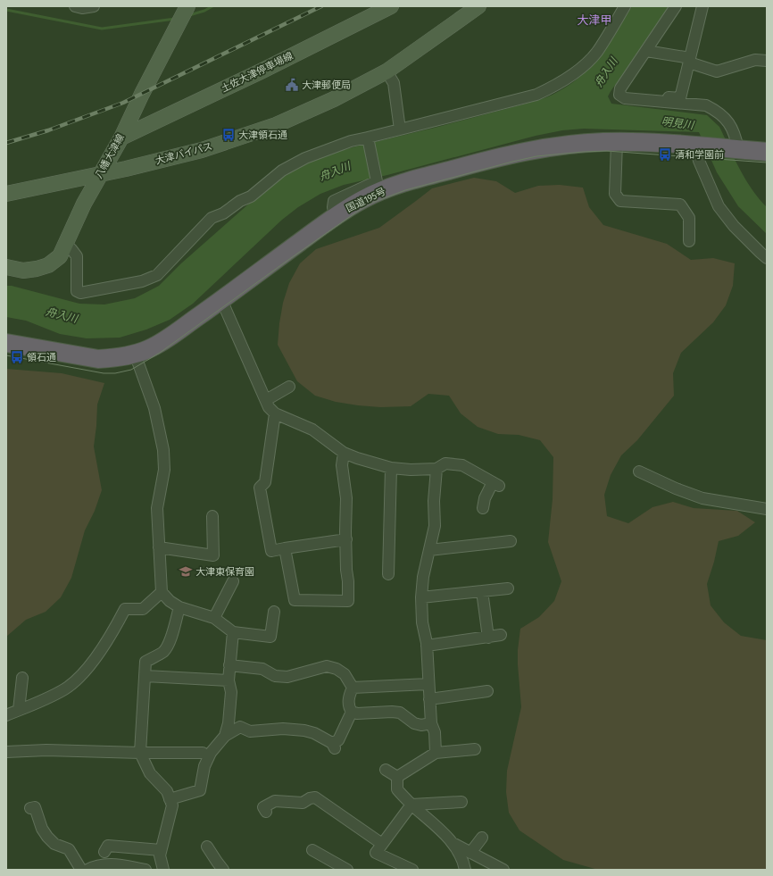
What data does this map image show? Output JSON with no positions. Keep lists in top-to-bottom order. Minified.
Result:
{"streets":{"highway":["国道195号"],"main road":["土佐大津停車場線","大津バイパス","八幡大津線"]},"crossings":[["土佐大津停車場線","八幡大津線"],["大津バイパス","八幡大津線"]],"districts":["大津甲"],"water":["舟入川","明見川"],"places":{"public building":["大津郵便局"],"bus stop":["大津領石通","清和学園前","領石通"],"school or university":["大津東保育園"]}}
